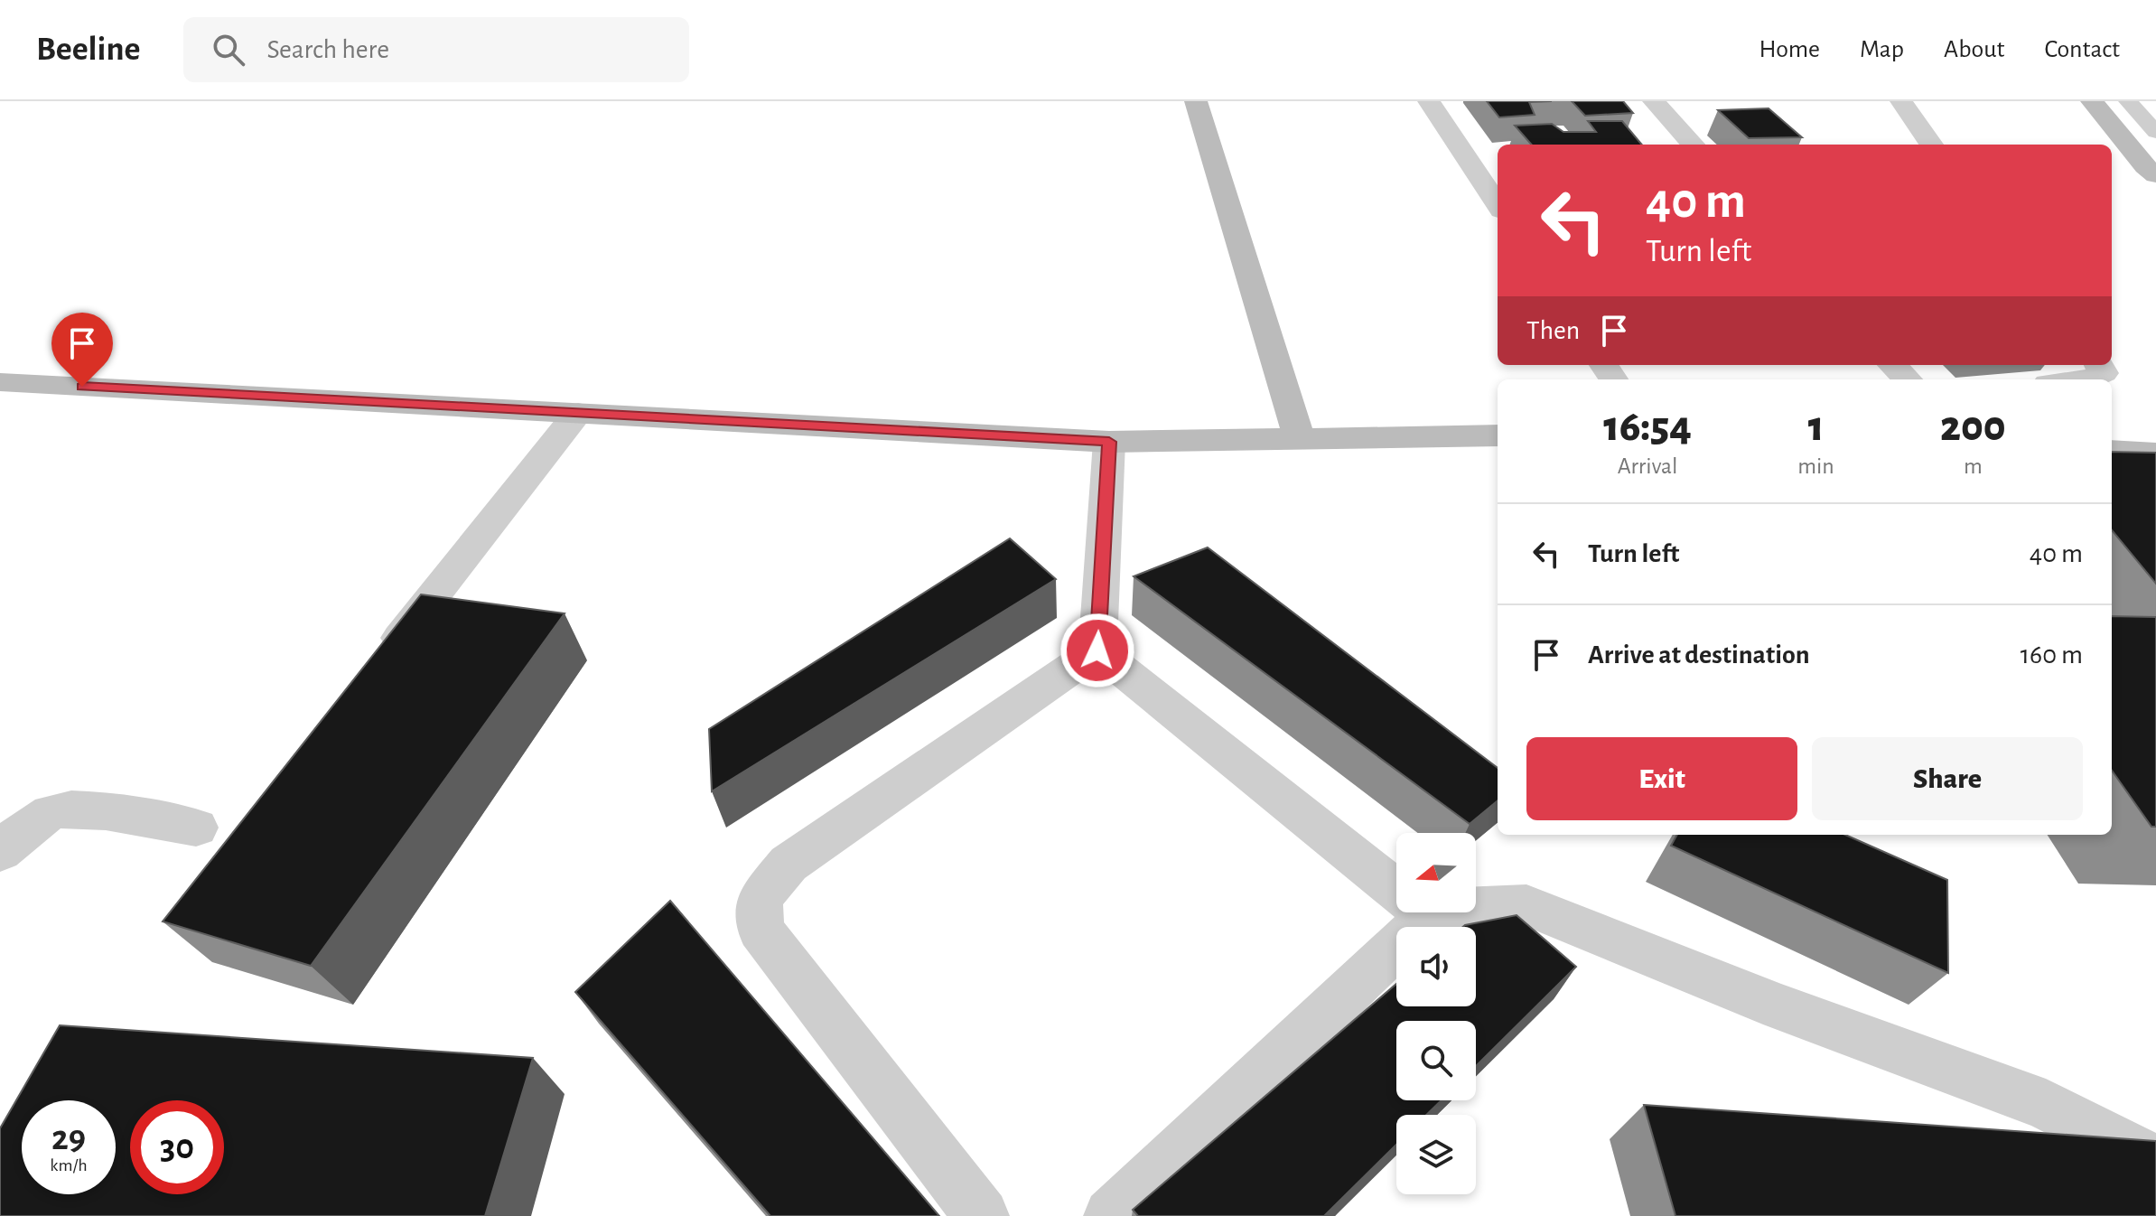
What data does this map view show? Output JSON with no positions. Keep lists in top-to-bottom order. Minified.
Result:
{"north":"left","page":{"header":"Beeline","search":"Search here","nav":["Home","Map","About","Contact"],"turn":["40 m","Turn left"],"then":"Then","eta":["16:54","Arrival","1","min","200","m"],"list":[{"name":"Turn left","value":"40 m"},{"name":"Arrive at destination","value":"160 m"}],"buttons":["Exit","Share"],"speed":"29 km/h","limit":"30"}}
